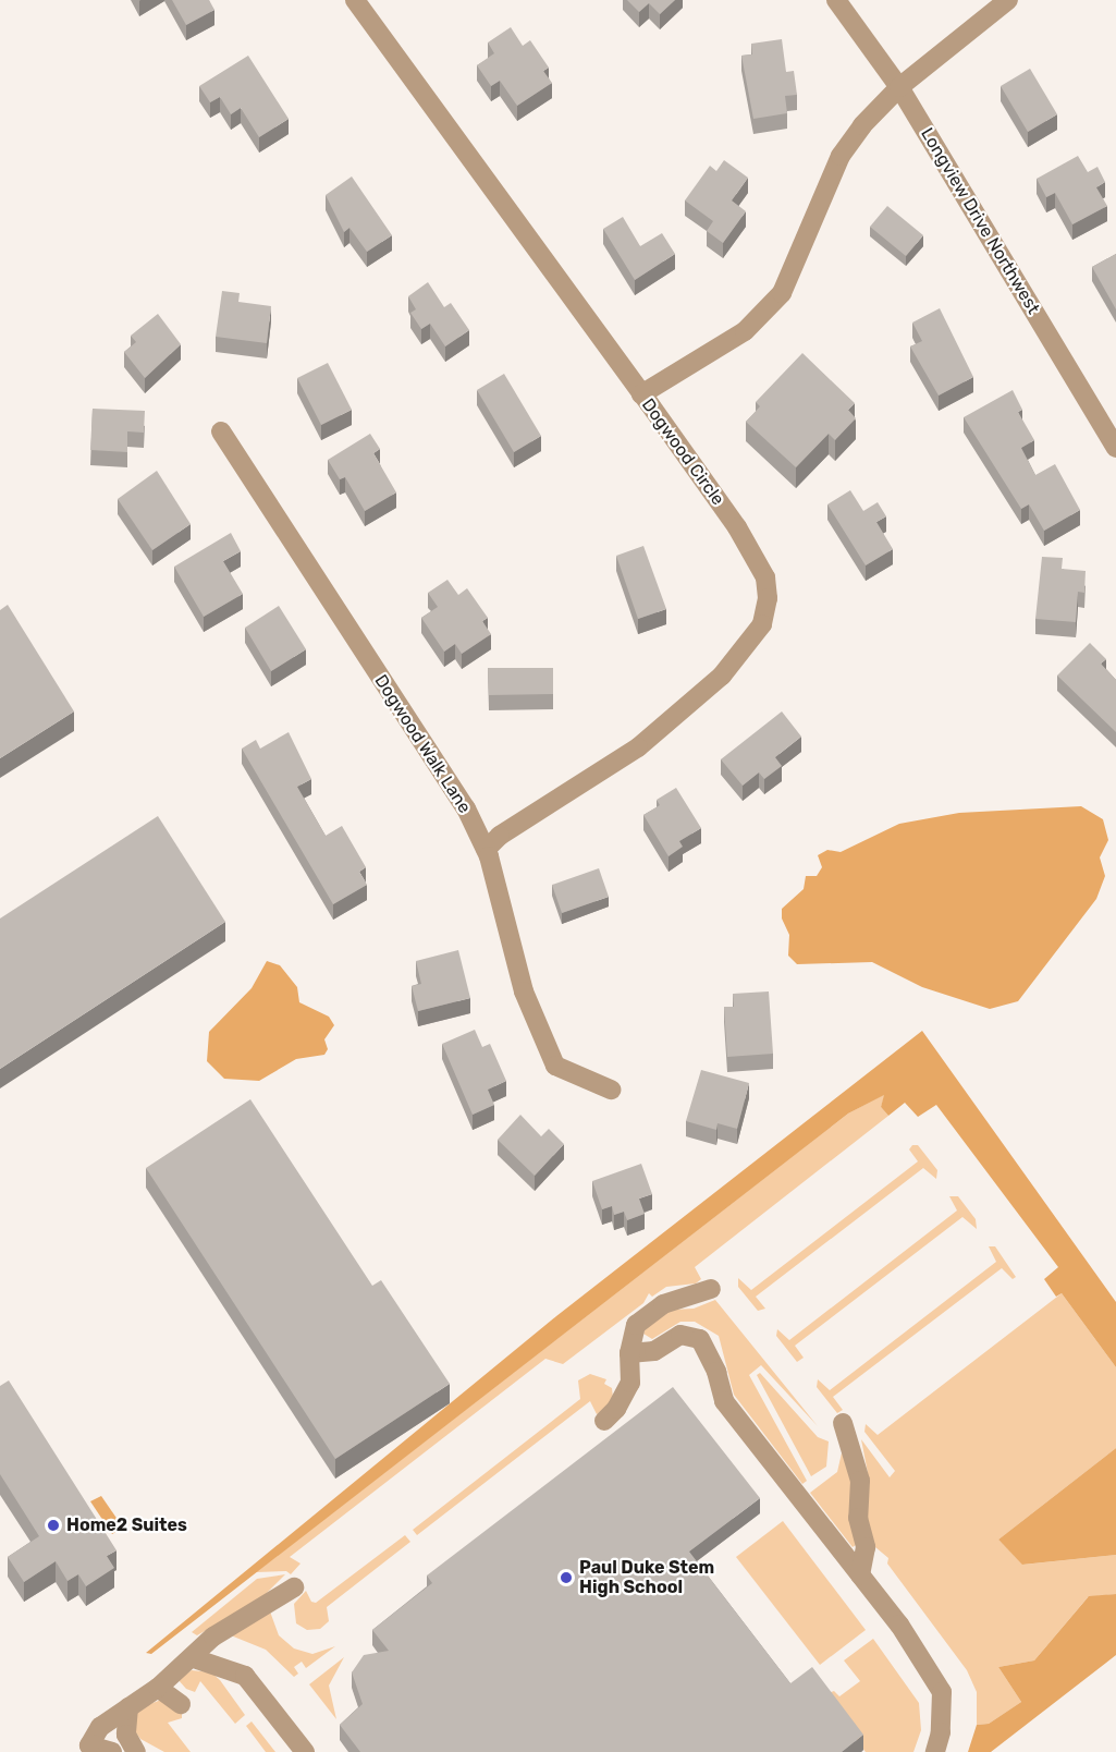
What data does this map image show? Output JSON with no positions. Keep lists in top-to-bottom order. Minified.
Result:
{"streets":{"street":["Longview Drive Northwest","Dogwood Circle","Dogwood Walk Lane"]},"crossings":[["Dogwood Circle","Dogwood Walk Lane"]],"places":["Home2 Suites","Paul Duke Stem High School"]}
